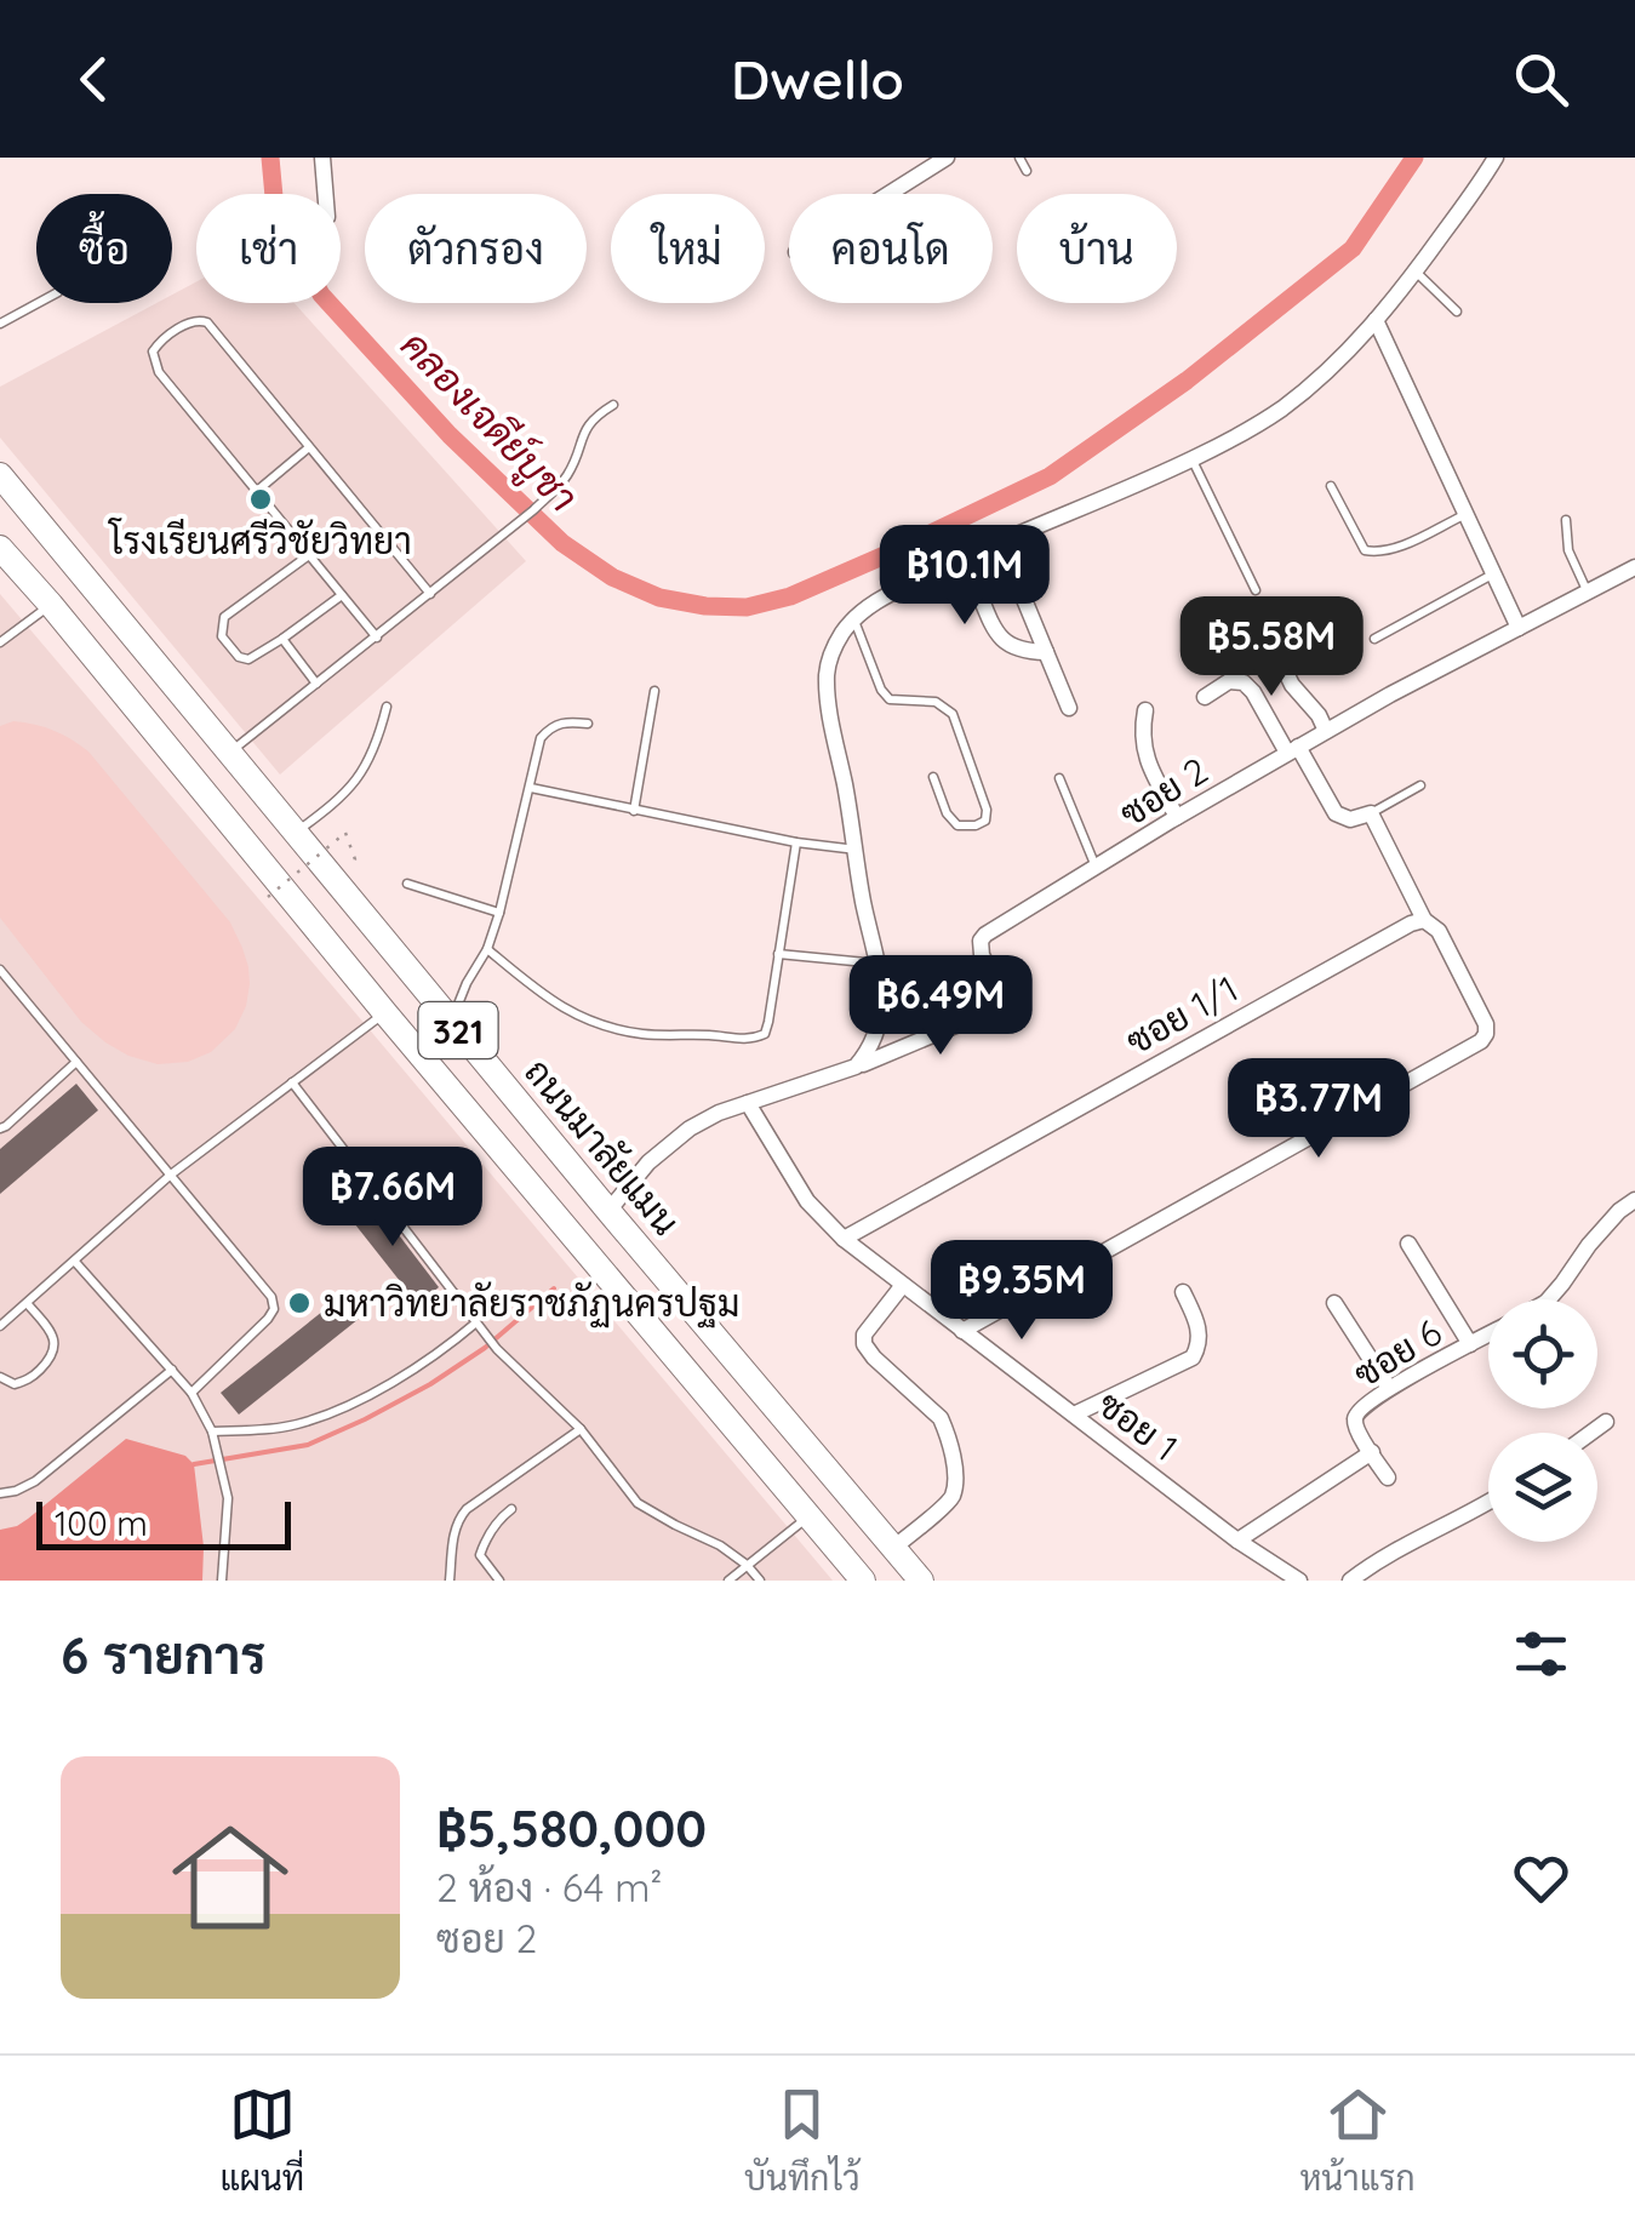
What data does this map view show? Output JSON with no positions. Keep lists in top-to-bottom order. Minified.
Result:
{"streets":{"highway":["321","ถนนมาลัยแมน"],"street":["ซอย 2","ซอย 1/1","ซอย 6","ซอย 1"]},"crossings":[["ซอย 1/1","ซอย 1"]],"water":["คลองเจดีย์บูชา"],"places":["โรงเรียนศรีวิชัยวิทยา","มหาวิทยาลัยราชภัฏนครปฐม"],"scale_bar":"100 m","page":{"header":"Dwello","chip":["ซื้อ","เช่า","ตัวกรอง","ใหม่","คอนโด","บ้าน"],"price":["฿10.1M","฿5.58M","฿6.49M","฿3.77M","฿7.66M","฿9.35M"],"scale":"100 m","heading":"6 รายการ","list":[{"name":"฿5,580,000","note":"2 ห้อง · 64 m² · ซอย 2"}],"tabs":["แผนที่","บันทึกไว้","หน้าแรก"]}}
